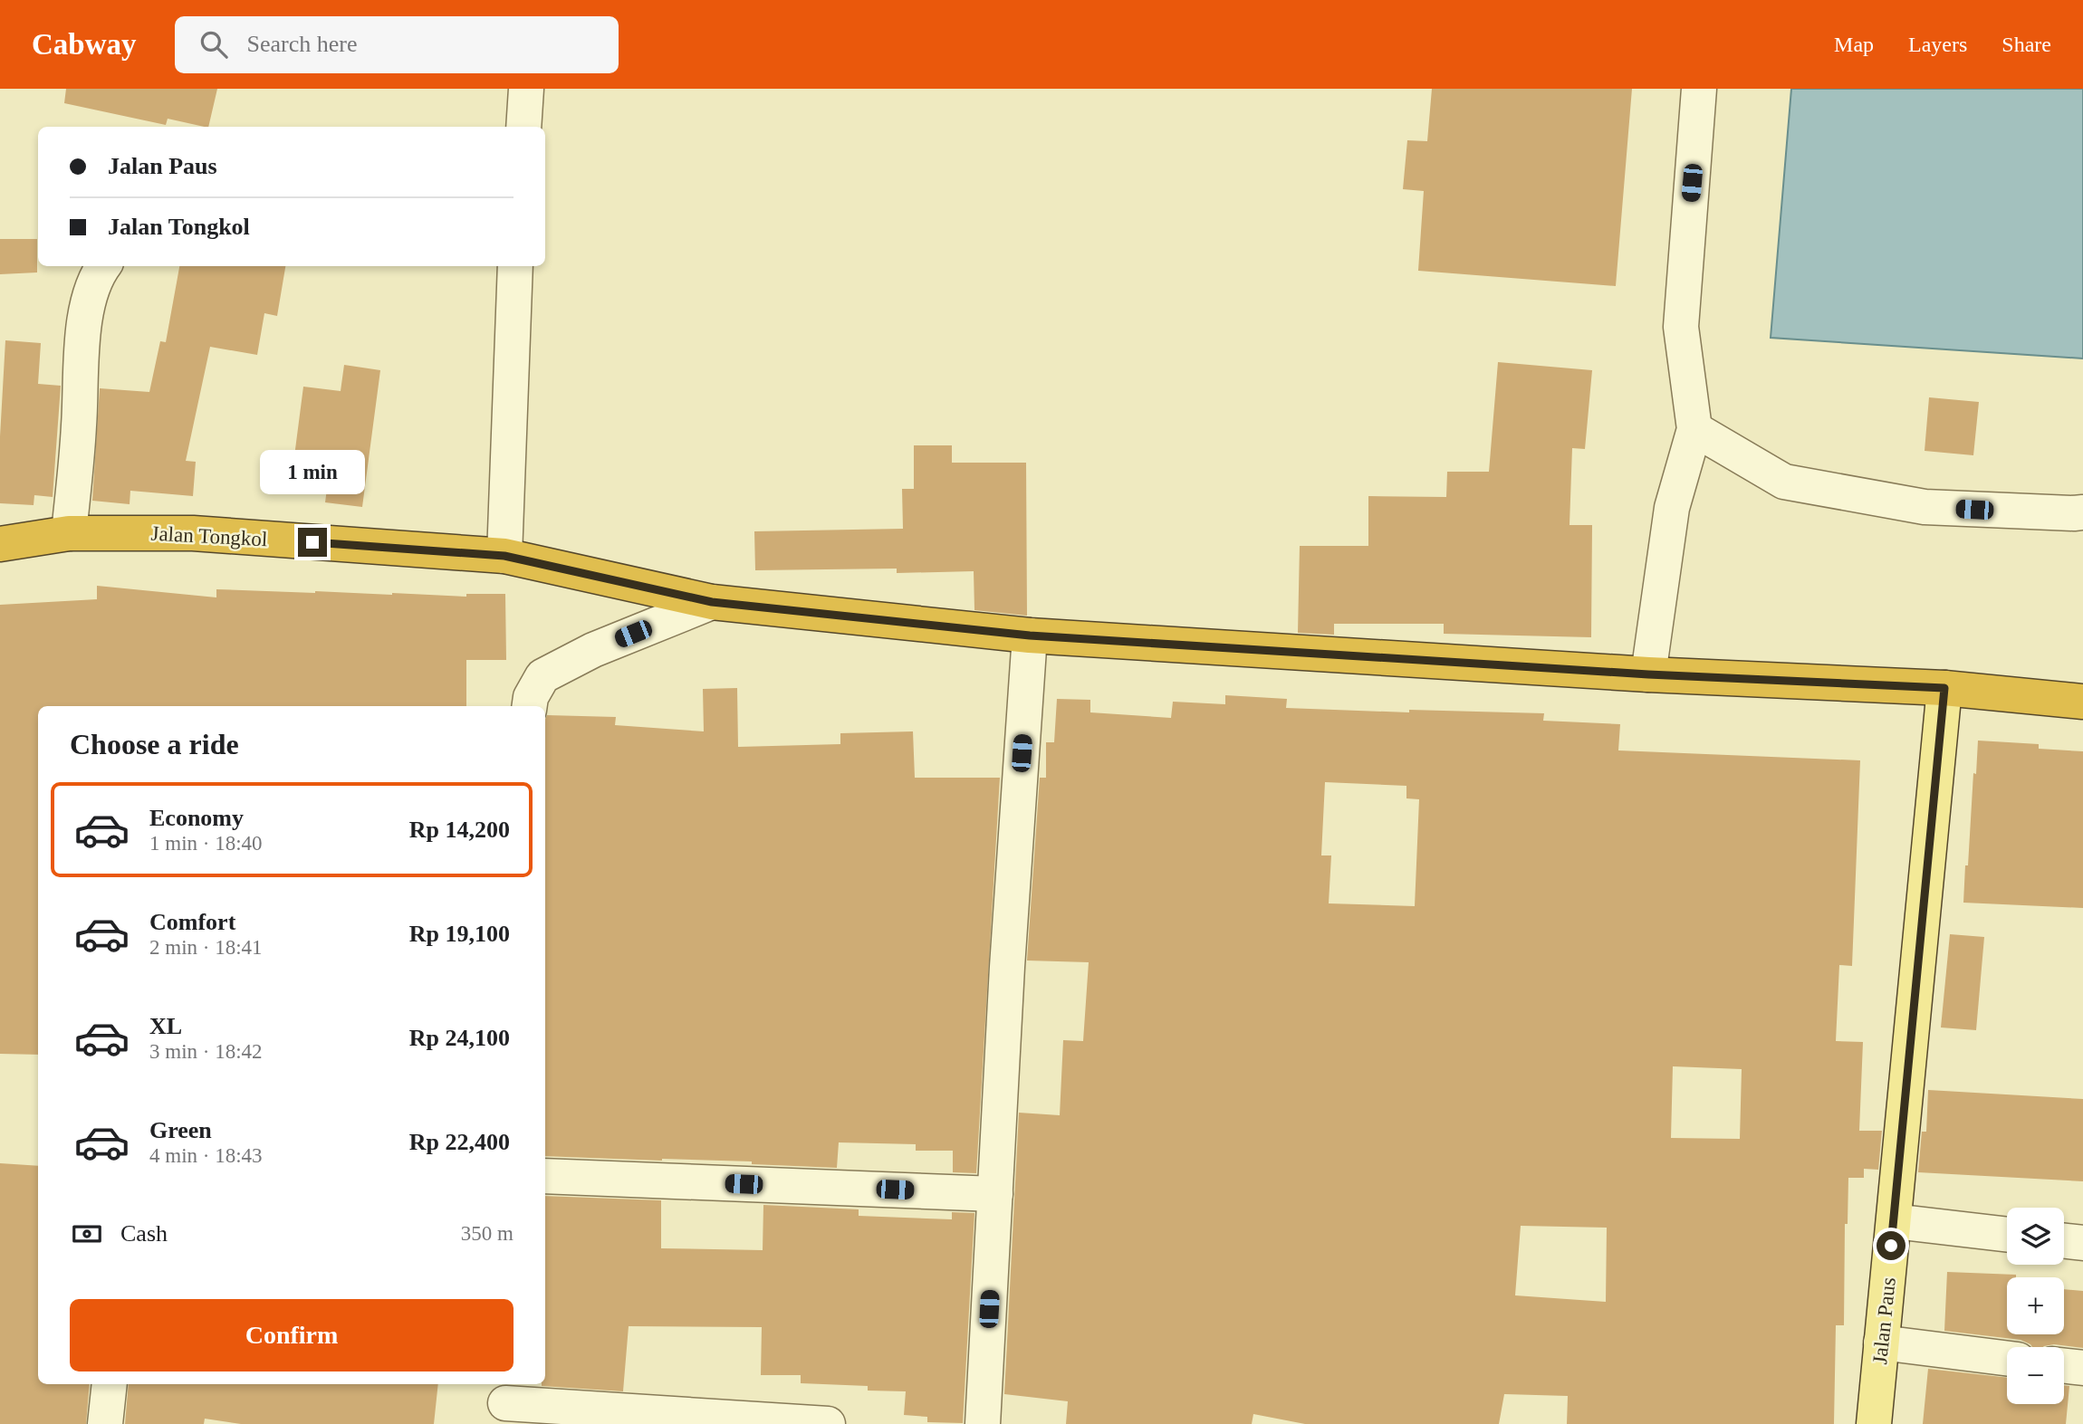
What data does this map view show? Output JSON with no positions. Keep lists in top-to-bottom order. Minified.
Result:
{"streets":{"highway":["Jalan Tongkol"],"main road":["Jalan Paus"]},"crossings":[["Jalan Tongkol","Jalan Paus"]],"page":{"header":"Cabway","search":"Search here","nav":["Map","Layers","Share"],"banner":["Jalan Paus","Jalan Tongkol"],"bubble":"1 min","heading":"Choose a ride","list":[{"name":"Economy","note":"1 min · 18:40","value":"Rp 14,200"},{"name":"Comfort","note":"2 min · 18:41","value":"Rp 19,100"},{"name":"XL","note":"3 min · 18:42","value":"Rp 24,100"},{"name":"Green","note":"4 min · 18:43","value":"Rp 22,400"}],"pay":["Cash","350 m"],"map_buttons":["+","−"],"buttons":"Confirm"}}
